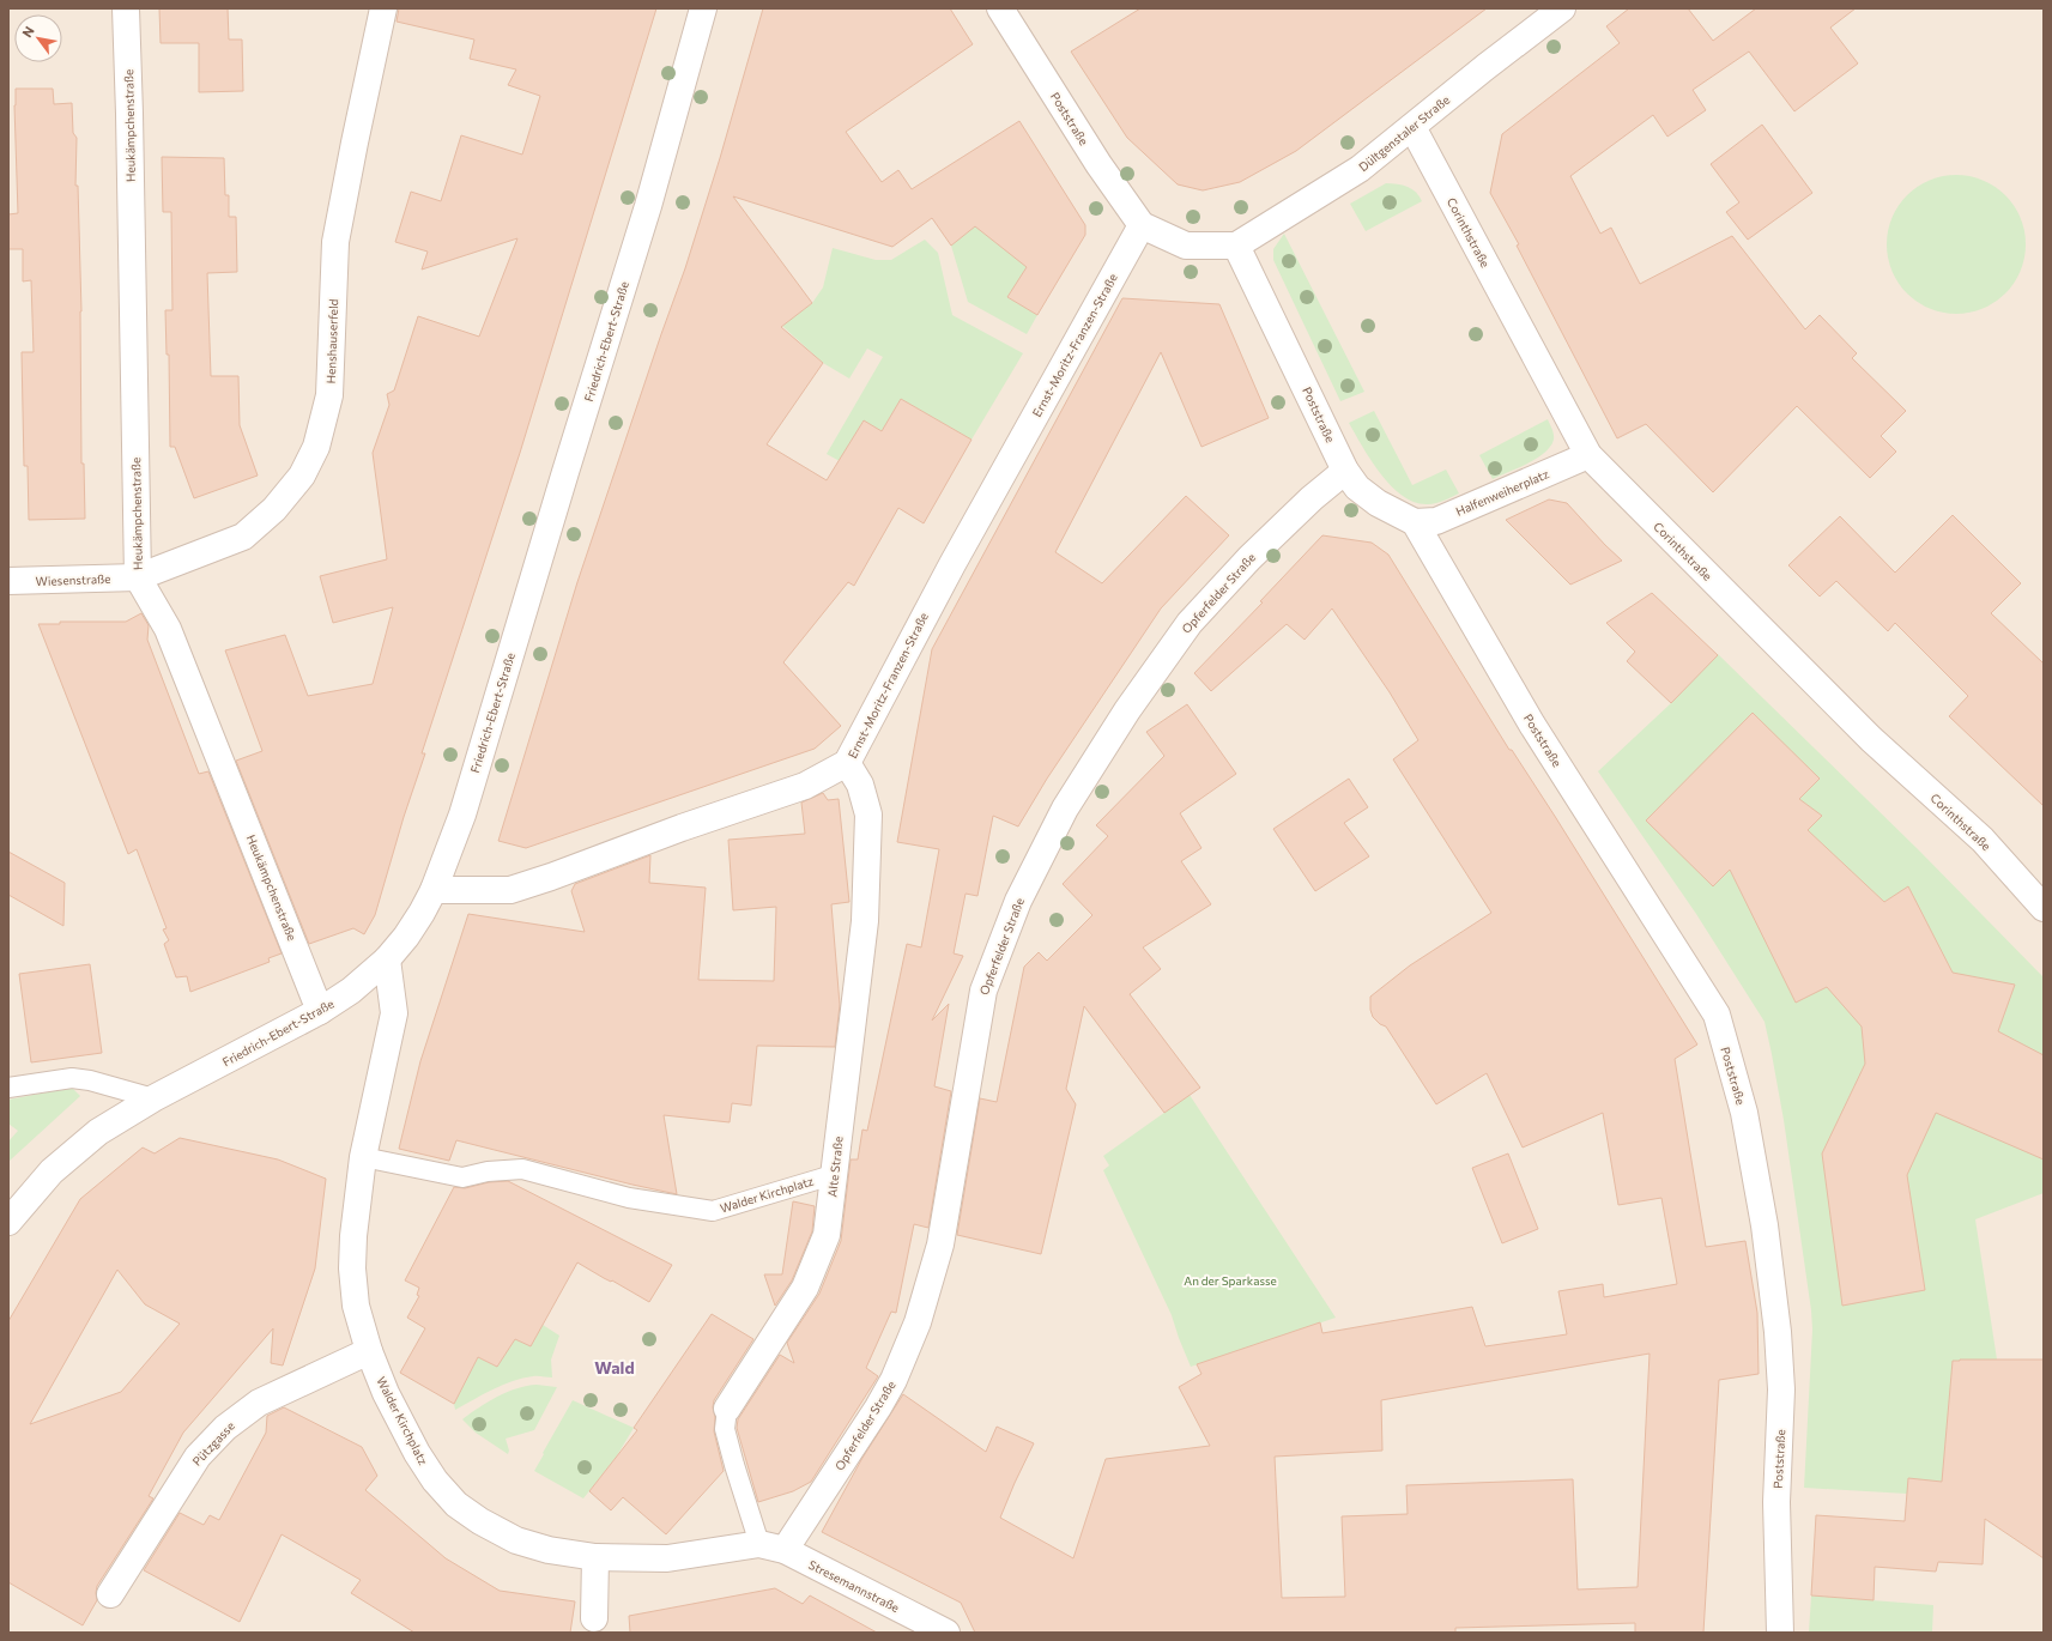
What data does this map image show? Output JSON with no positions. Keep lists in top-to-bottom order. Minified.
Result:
{"streets":{"street":["Poststraße","Heukämpchenstraße","Dültgenstaler Straße","Corinthstraße","Henshauserfeld","Friedrich-Ebert-Straße","Ernst-Moritz-Franzen-Straße","Halfenweiherplatz","Wiesenstraße","Opferfelder Straße","Alte Straße","Walder Kirchplatz","Pützgasse","Stresemannstraße"]},"crossings":[["Poststraße","Dültgenstaler Straße"],["Poststraße","Ernst-Moritz-Franzen-Straße"],["Poststraße","Halfenweiherplatz"],["Poststraße","Opferfelder Straße"],["Heukämpchenstraße","Henshauserfeld"],["Heukämpchenstraße","Friedrich-Ebert-Straße"],["Heukämpchenstraße","Wiesenstraße"],["Dültgenstaler Straße","Corinthstraße"],["Corinthstraße","Halfenweiherplatz"],["Henshauserfeld","Wiesenstraße"],["Friedrich-Ebert-Straße","Ernst-Moritz-Franzen-Straße"],["Friedrich-Ebert-Straße","Walder Kirchplatz"],["Ernst-Moritz-Franzen-Straße","Alte Straße"],["Opferfelder Straße","Alte Straße"],["Opferfelder Straße","Walder Kirchplatz"],["Opferfelder Straße","Stresemannstraße"],["Alte Straße","Walder Kirchplatz"],["Alte Straße","Stresemannstraße"],["Walder Kirchplatz","Pützgasse"],["Walder Kirchplatz","Stresemannstraße"]],"districts":["Wald"],"parks":["An der Sparkasse"],"north":"top left"}
